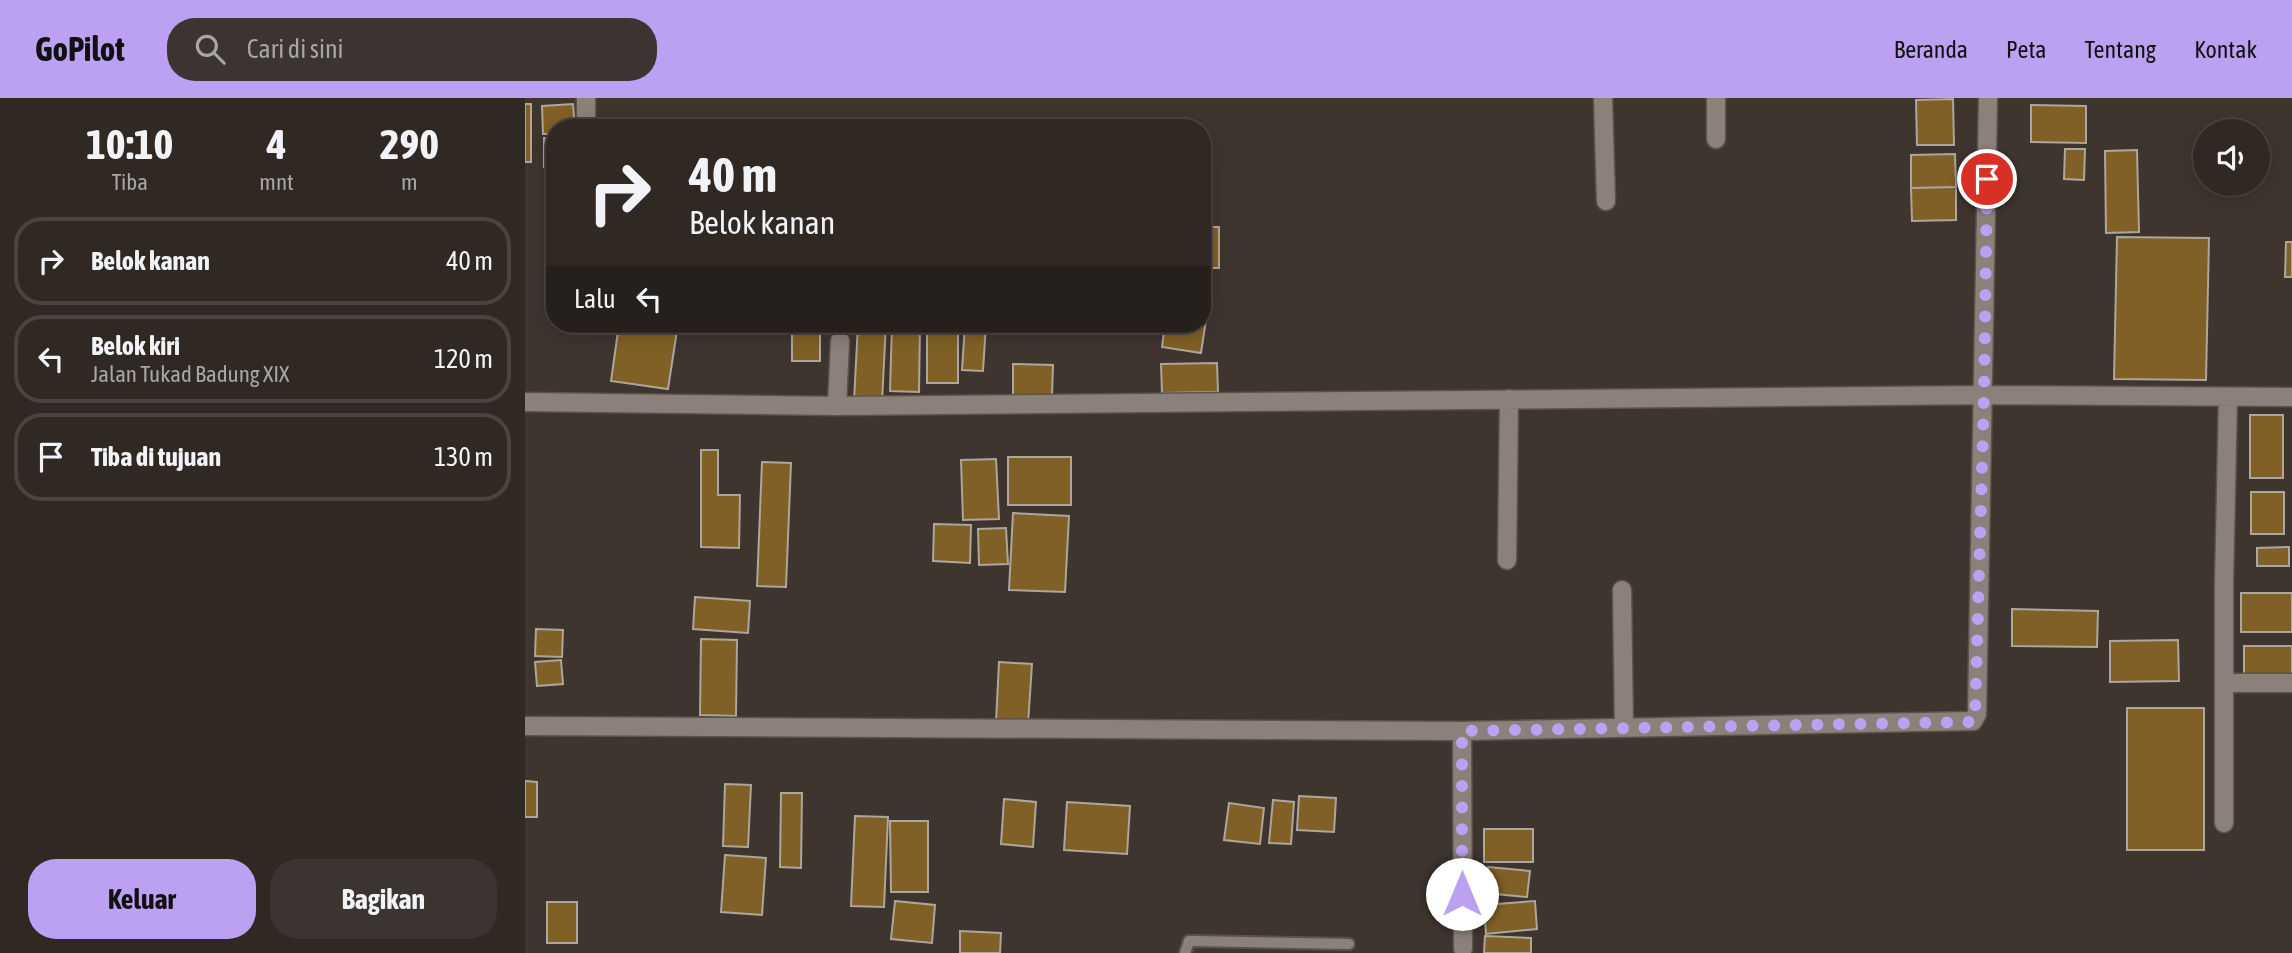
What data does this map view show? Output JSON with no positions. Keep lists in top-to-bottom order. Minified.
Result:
{"page":{"header":"GoPilot","search":"Cari di sini","nav":["Beranda","Peta","Tentang","Kontak"],"eta":["10:10","Tiba","4","mnt","290","m"],"turn":["40 m","Belok kanan"],"list":[{"name":"Belok kanan","value":"40 m"},{"name":"Belok kiri","note":"Jalan Tukad Badung XIX","value":"120 m"},{"name":"Tiba di tujuan","value":"130 m"}],"then":"Lalu","buttons":["Keluar","Bagikan"]}}
